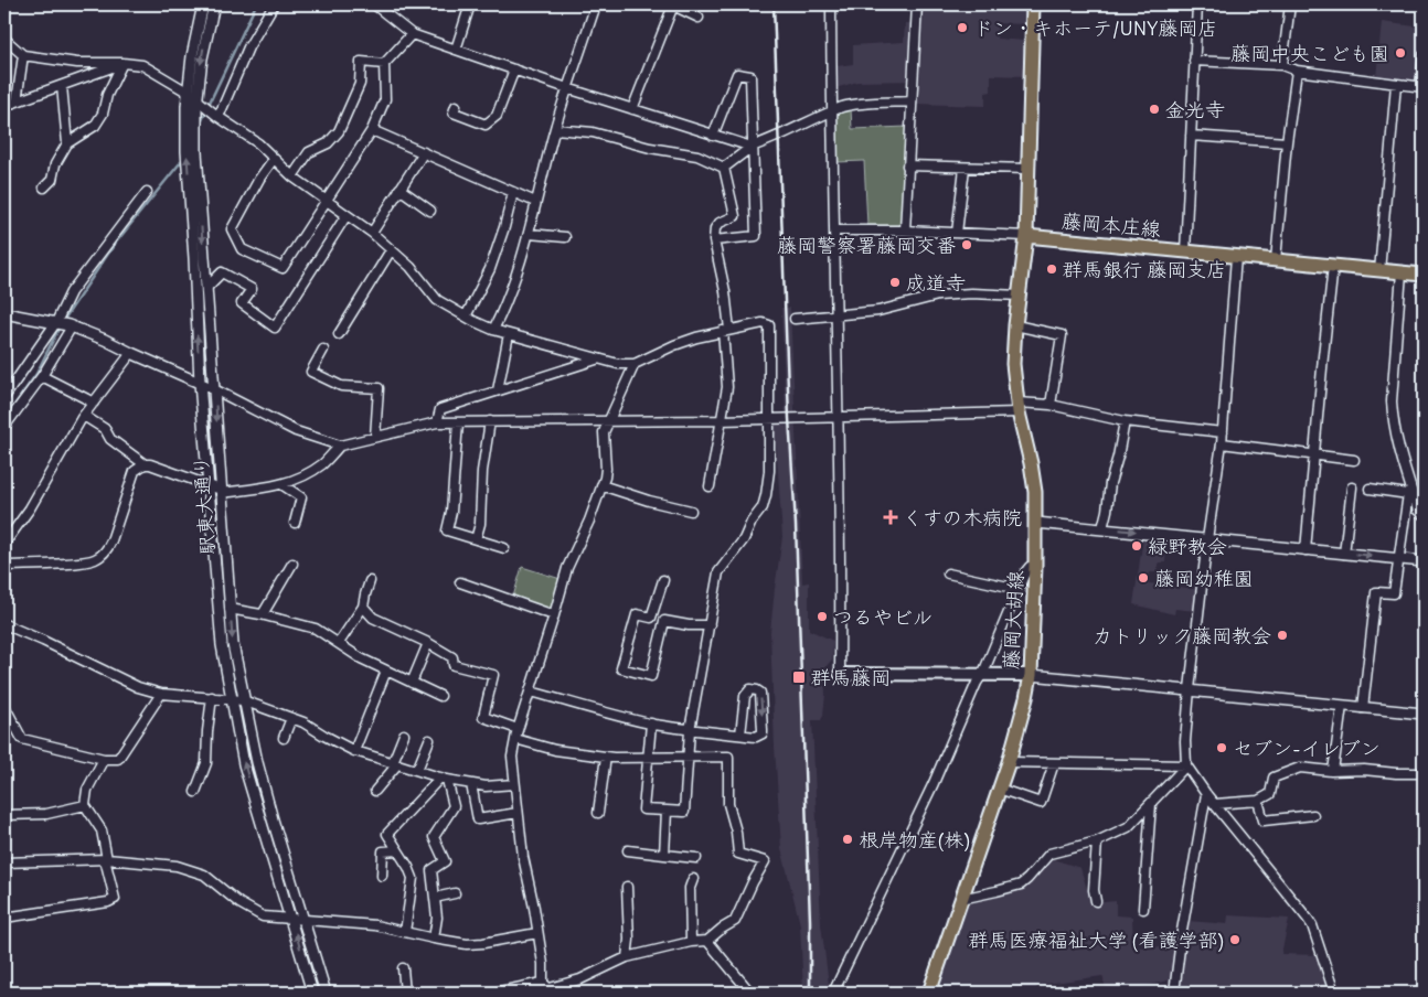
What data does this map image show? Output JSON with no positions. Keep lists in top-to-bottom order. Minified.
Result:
{"streets":{"main road":["藤岡本庄線","藤岡大胡線"],"street":["駅東大通り"]},"crossings":[["藤岡本庄線","藤岡大胡線"]],"places":{"other":["ドン・キホーテ/UNY藤岡店","藤岡中央こども園","金光寺","藤岡警察署藤岡交番","群馬銀行 藤岡支店","成道寺","緑野教会","藤岡幼稚園","つるやビル","カトリック藤岡教会","セブン-イレブン","根岸物産(株)","群馬医療福祉大学 (看護学部)"],"health":["くすの木病院"],"transit":["群馬藤岡"]}}
